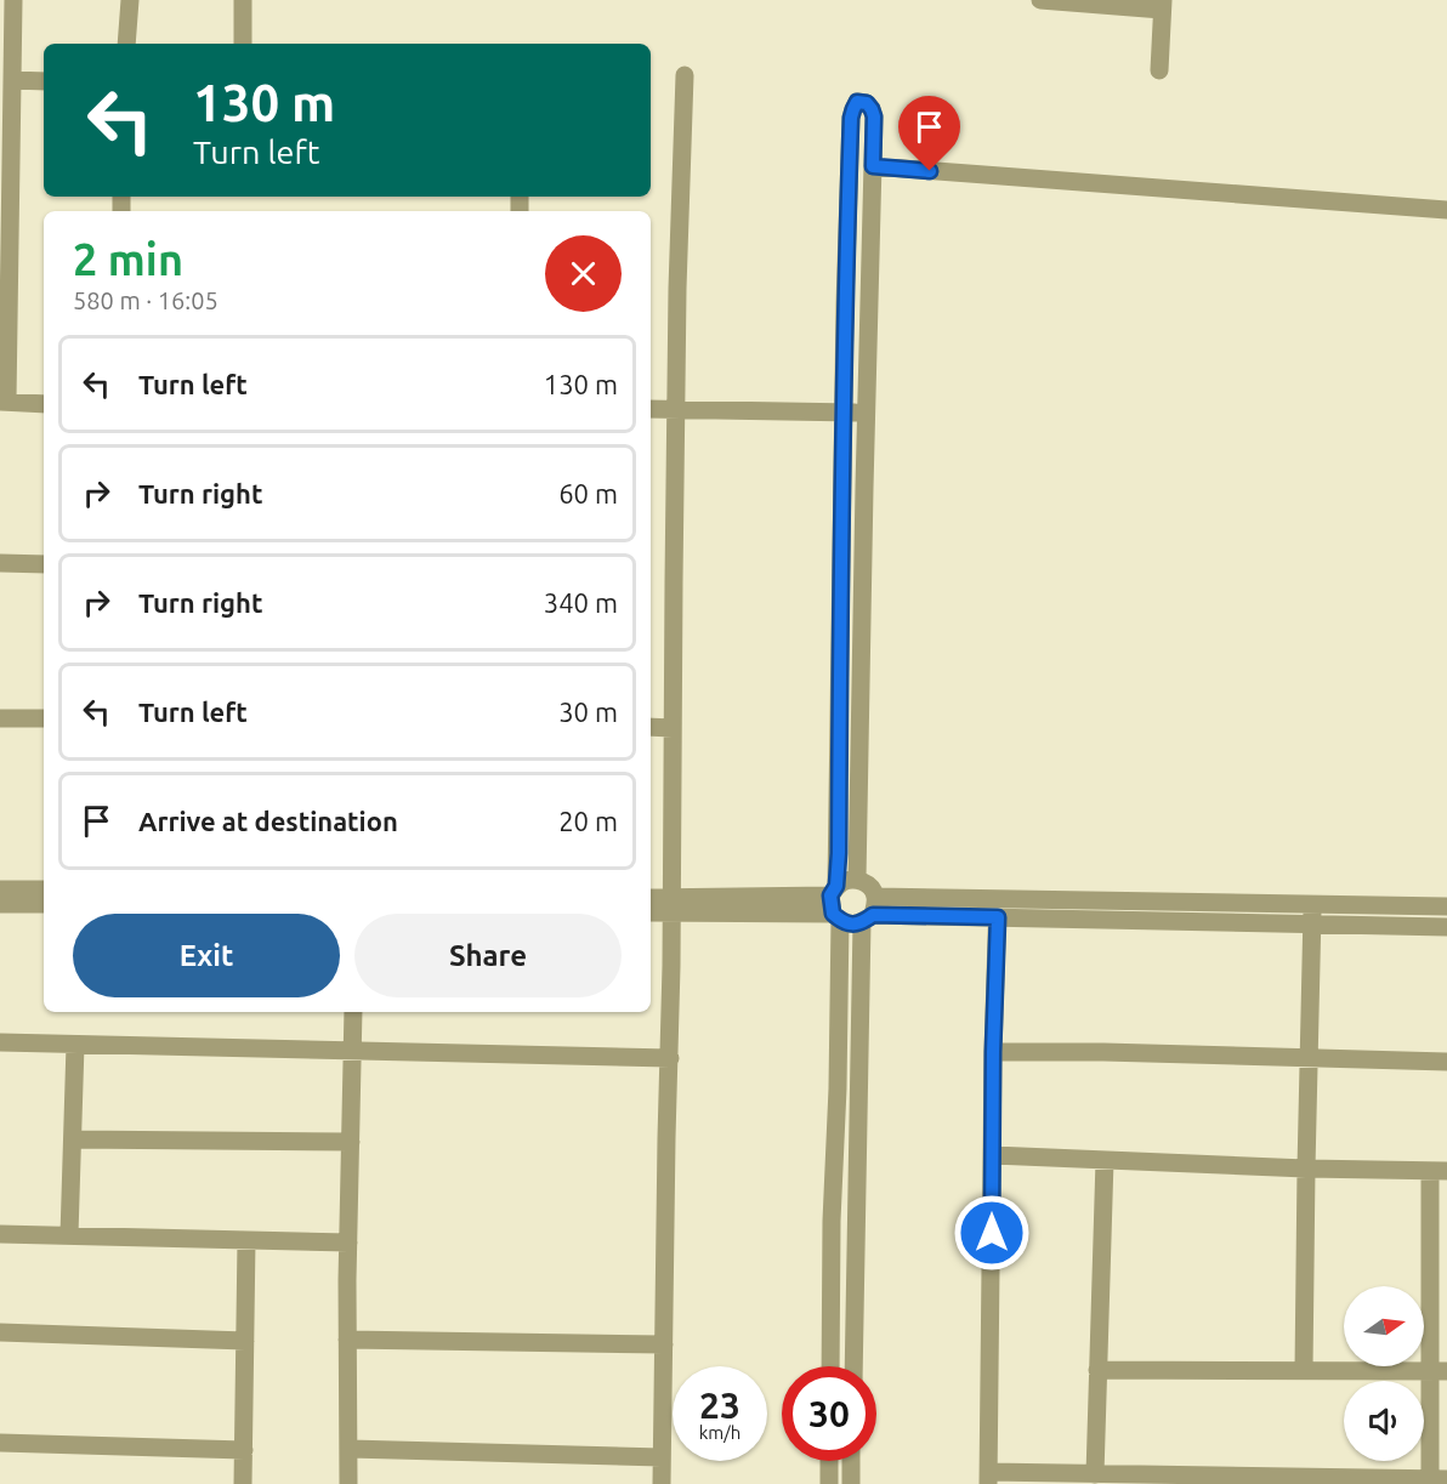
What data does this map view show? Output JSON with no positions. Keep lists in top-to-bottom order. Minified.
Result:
{"north":"right","page":{"turn":["130 m","Turn left"],"heading":["2 min","580 m · 16:05"],"list":[{"name":"Turn left","value":"130 m"},{"name":"Turn right","value":"60 m"},{"name":"Turn right","value":"340 m"},{"name":"Turn left","value":"30 m"},{"name":"Arrive at destination","value":"20 m"}],"buttons":["Exit","Share"],"speed":"23 km/h","limit":"30"}}
